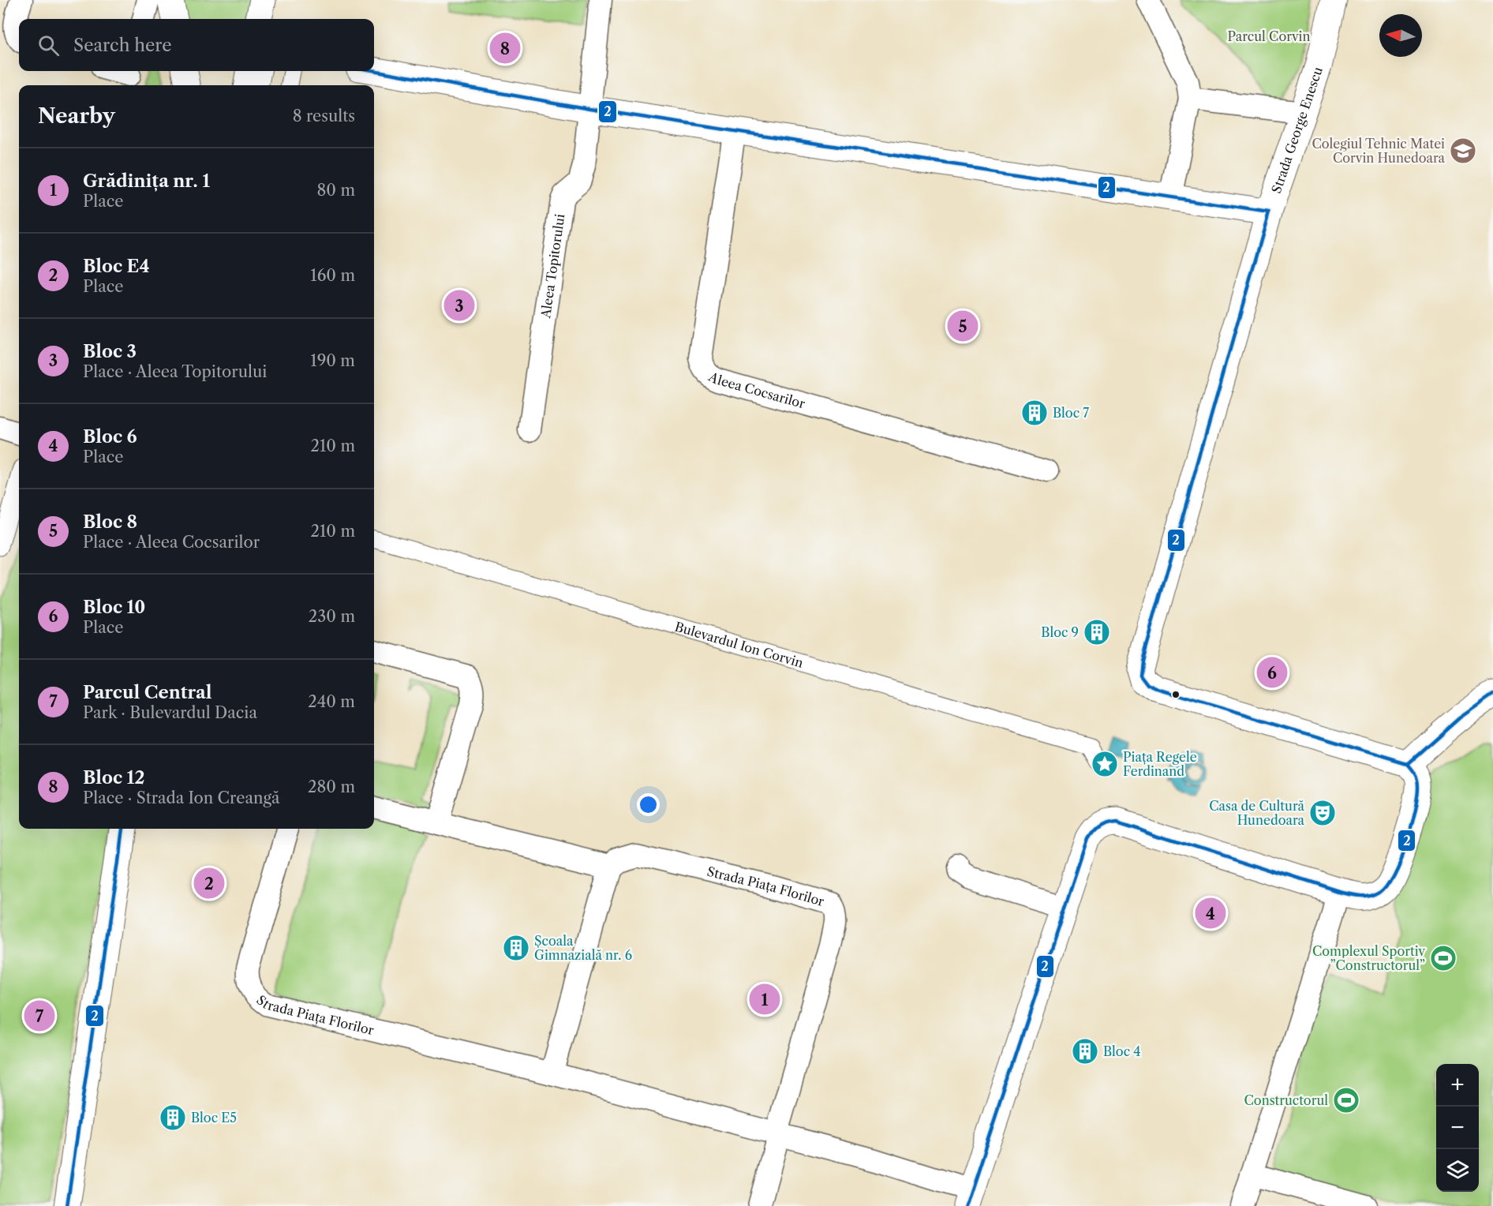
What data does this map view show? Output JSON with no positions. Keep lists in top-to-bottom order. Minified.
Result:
{"streets":{"street":["Strada George Enescu","Aleea Topitorului","Aleea Cocsarilor","Bulevardul Ion Corvin","Strada Piața Florilor"]},"parks":["Parcul Corvin"],"places":{"school or university":["Colegiul Tehnic Matei Corvin Hunedoara"],"building":["Bloc 7","Bloc 9","Școala Gimnazială nr. 6","Bloc 4","Bloc E5"],"place":["Piața Regele Ferdinand"],"theatre":["Casa de Cultură Hunedoara"],"sports":["Complexul Sportiv ”Constructorul”","Constructorul"]},"lines":["transit line 2"],"north":"left","page":{"search":"Search here","pins":["8","3","5","6","2","4","1","7"],"heading":["Nearby","8 results"],"list":[{"mark":"1","name":"Grădinița nr. 1","note":"Place","value":"80 m"},{"mark":"2","name":"Bloc E4","note":"Place","value":"160 m"},{"mark":"3","name":"Bloc 3","note":"Place · Aleea Topitorului","value":"190 m"},{"mark":"4","name":"Bloc 6","note":"Place","value":"210 m"},{"mark":"5","name":"Bloc 8","note":"Place · Aleea Cocsarilor","value":"210 m"},{"mark":"6","name":"Bloc 10","note":"Place","value":"230 m"},{"mark":"7","name":"Parcul Central","note":"Park · Bulevardul Dacia","value":"240 m"},{"mark":"8","name":"Bloc 12","note":"Place · Strada Ion Creangă","value":"280 m"}],"map_buttons":["+","−"]}}
